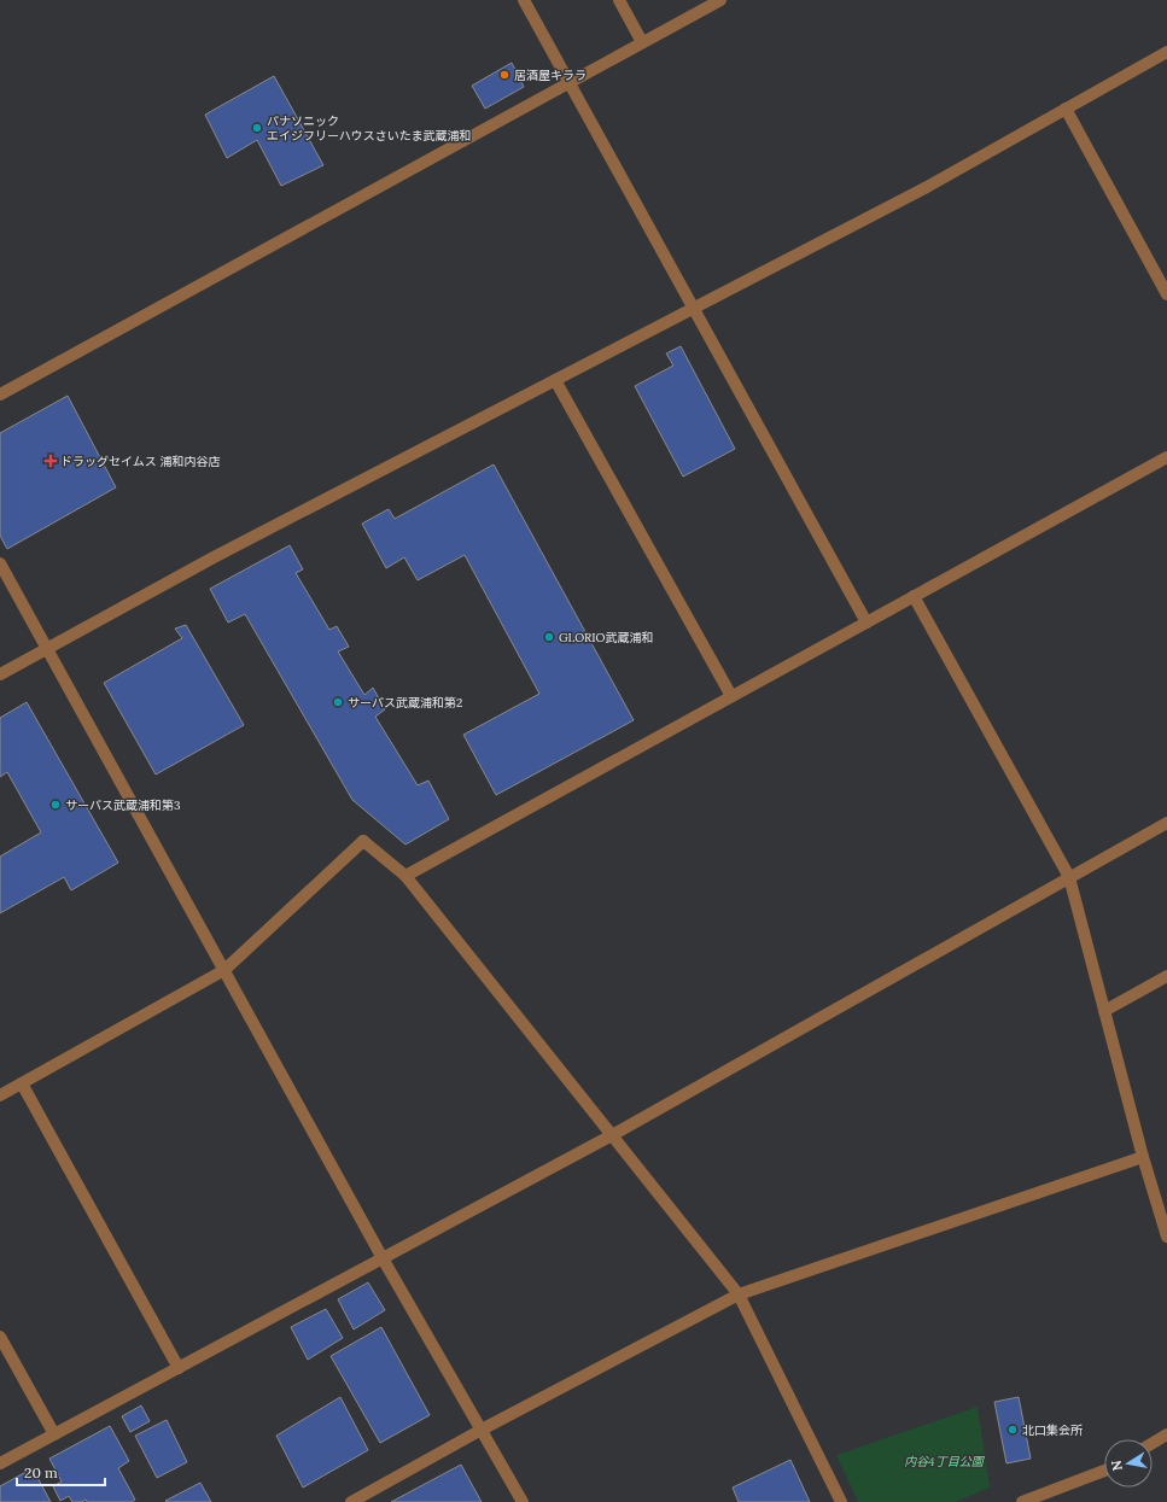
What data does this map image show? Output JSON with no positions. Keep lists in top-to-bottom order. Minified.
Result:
{"parks":["内谷4丁目公園"],"places":{"other":["居酒屋キララ","パナソニック エイジフリーハウスさいたま武蔵浦和","GLORIO武蔵浦和","サーパス武蔵浦和第2","サーパス武蔵浦和第3","北口集会所"],"health":["ドラッグセイムス 浦和内谷店"]},"scale_bar":"20 m","north":"left"}
